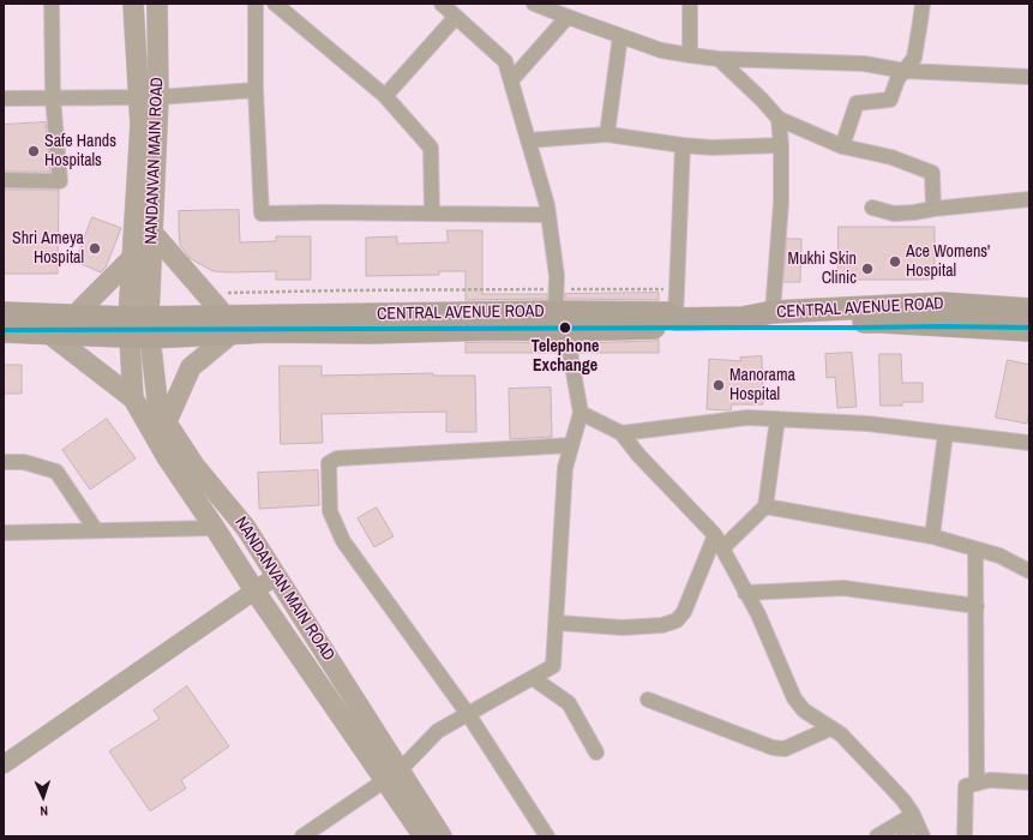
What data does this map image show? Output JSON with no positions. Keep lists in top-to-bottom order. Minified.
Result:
{"streets":{"main road":["NANDANVAN MAIN ROAD","CENTRAL AVENUE ROAD"]},"places":["Safe Hands Hospitals","Shri Ameya Hospital","Ace Womens' Hospital","Mukhi Skin Clinic","Telephone Exchange","Manorama Hospital"],"north":"bottom"}
